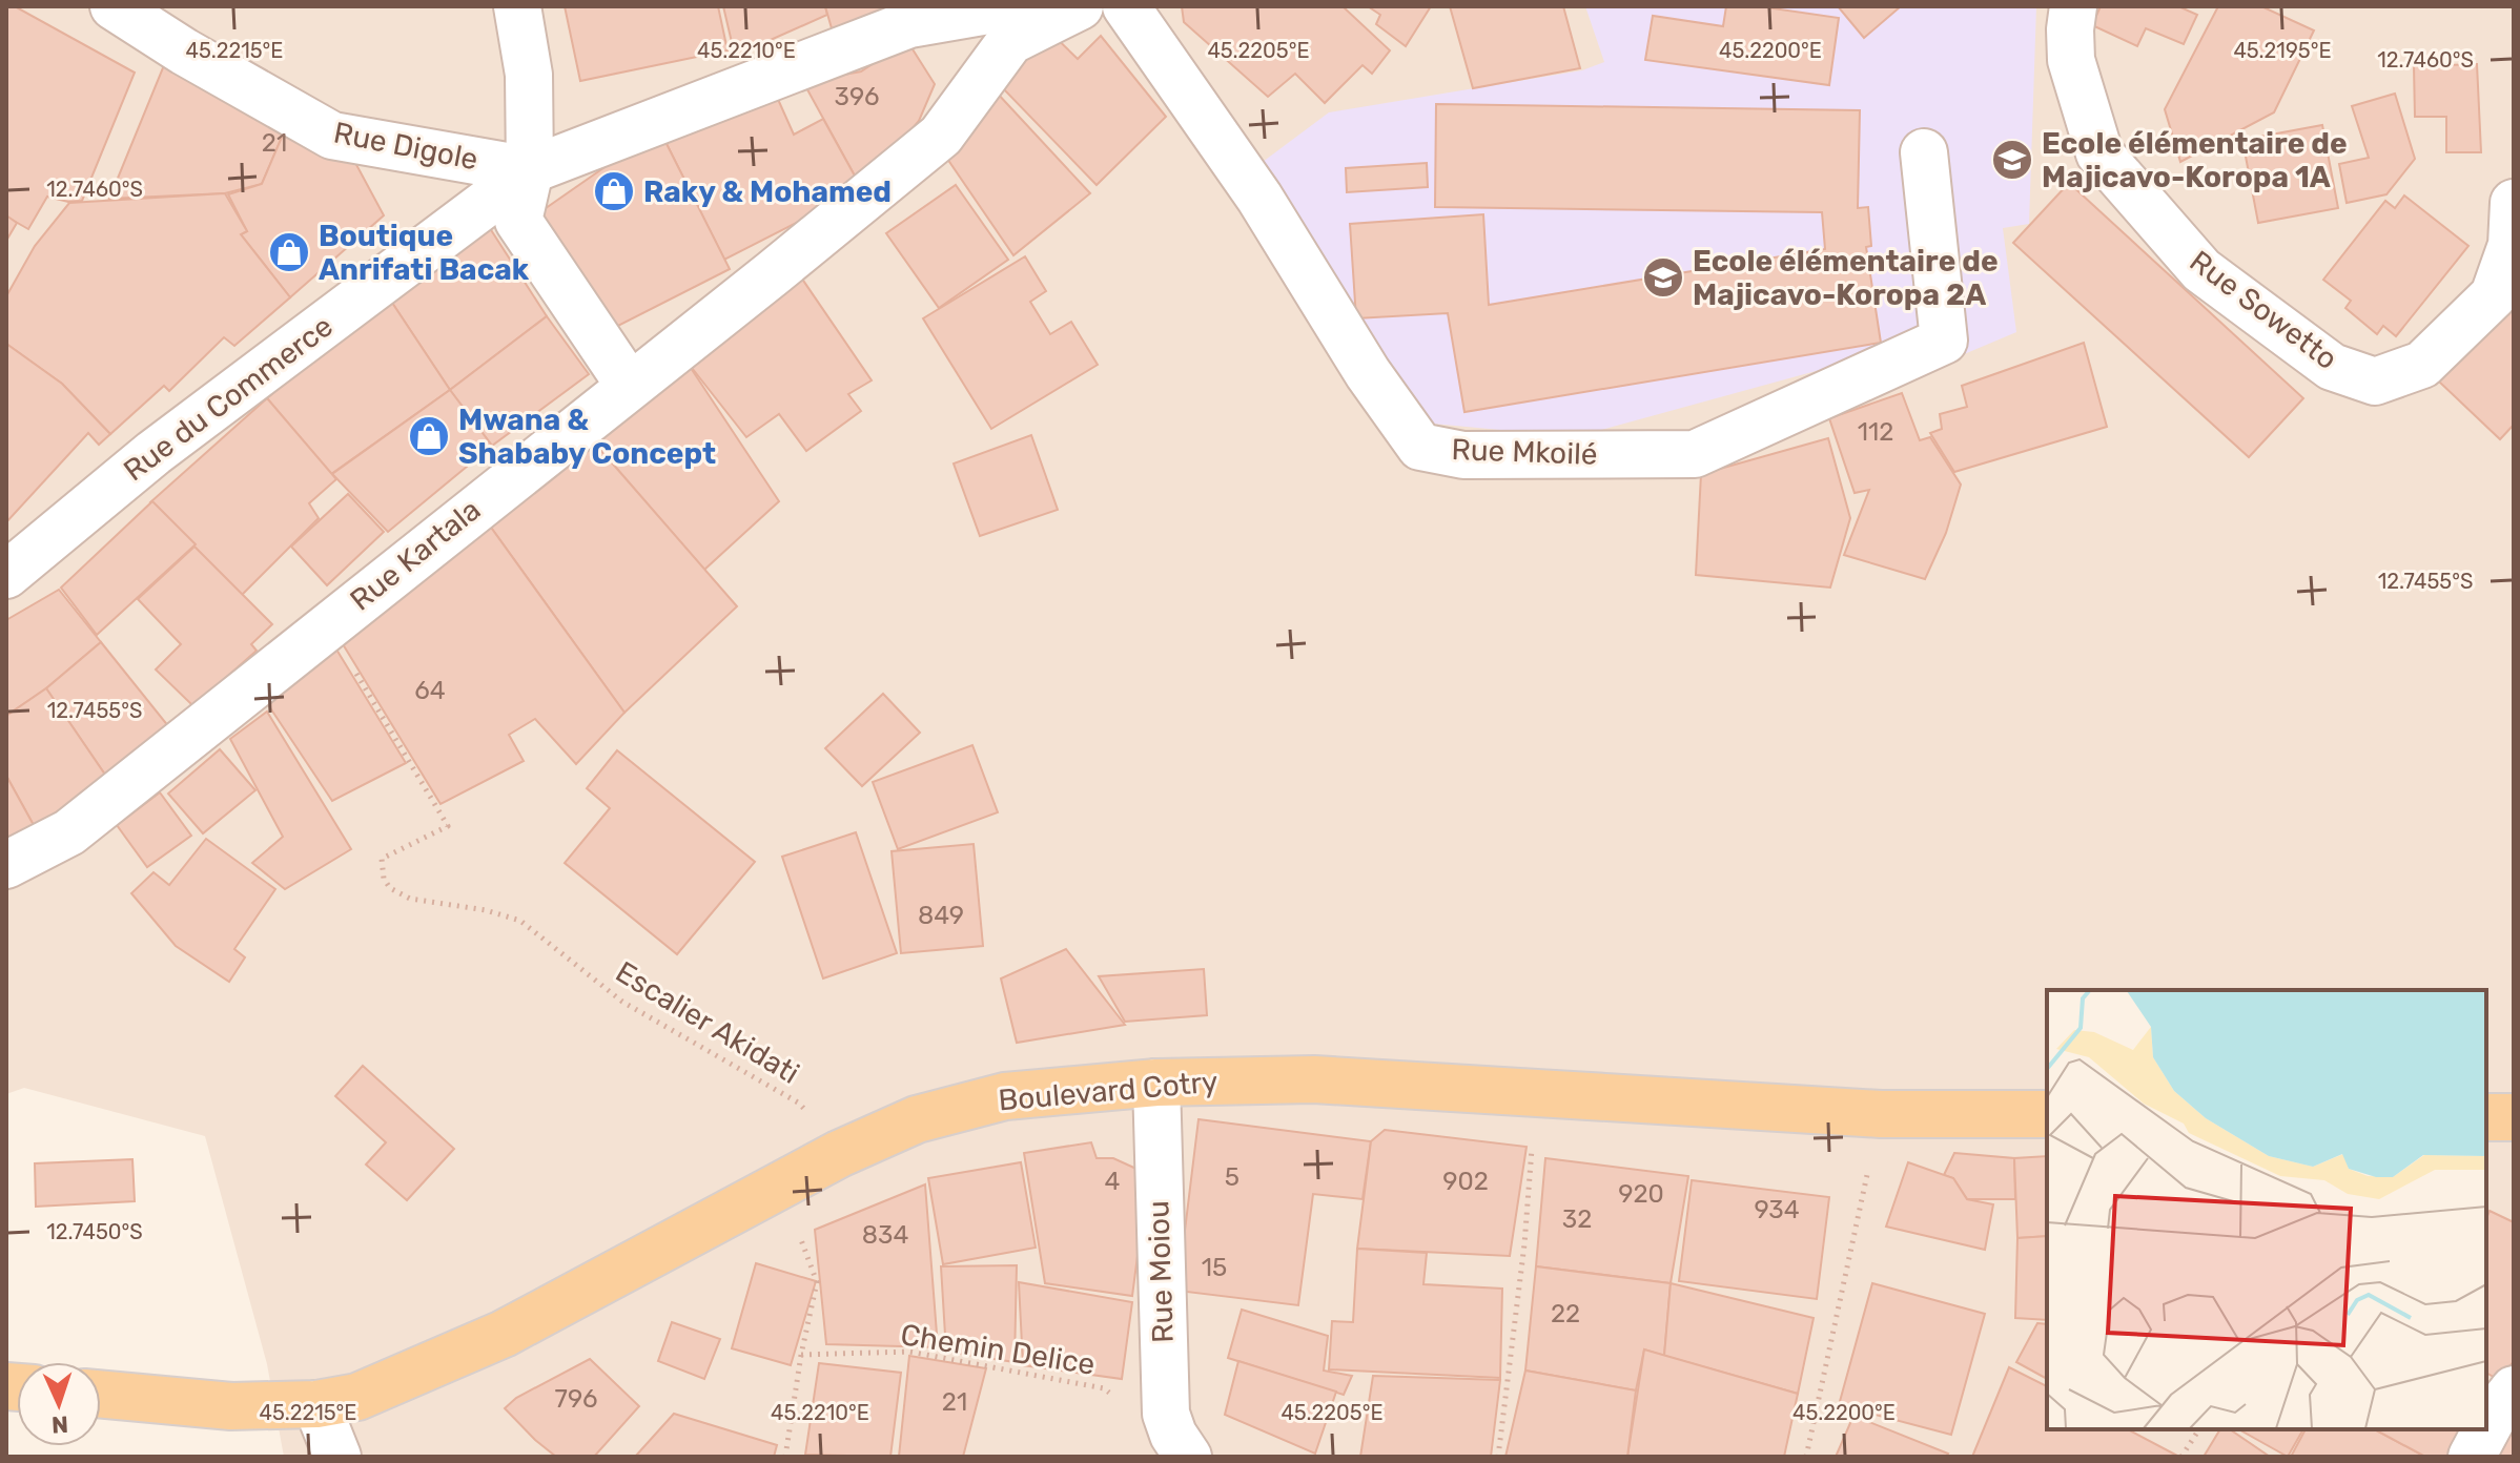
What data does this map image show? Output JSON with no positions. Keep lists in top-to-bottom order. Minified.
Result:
{"streets":{"main road":["Boulevard Cotry"],"street":["Rue Digole","Rue Sowetto","Rue du Commerce","Rue Mkoilé","Rue Kartala","Rue Moiou"],"path":["Escalier Akidati","Chemin Delice"]},"crossings":[["Rue Digole","Rue du Commerce"],["Rue Kartala","Escalier Akidati"],["Escalier Akidati","Boulevard Cotry"],["Boulevard Cotry","Rue Moiou"],["Rue Moiou","Chemin Delice"]],"places":{"school or university":["Ecole élémentaire de Majicavo-Koropa 1A","Ecole élémentaire de Majicavo-Koropa 2A"],"shop":["Raky & Mohamed","Boutique Anrifati Bacak","Mwana & Shababy Concept"]},"house_numbers":["396","21","112","64","849","5","4","902","920","934","32","834","15","22","796","21"],"north":"bottom","coordinates":["45.2215°E","45.2210°E","45.2205°E","45.2200°E","45.2195°E","12.7460°S","12.7455°S","12.7450°S"]}
